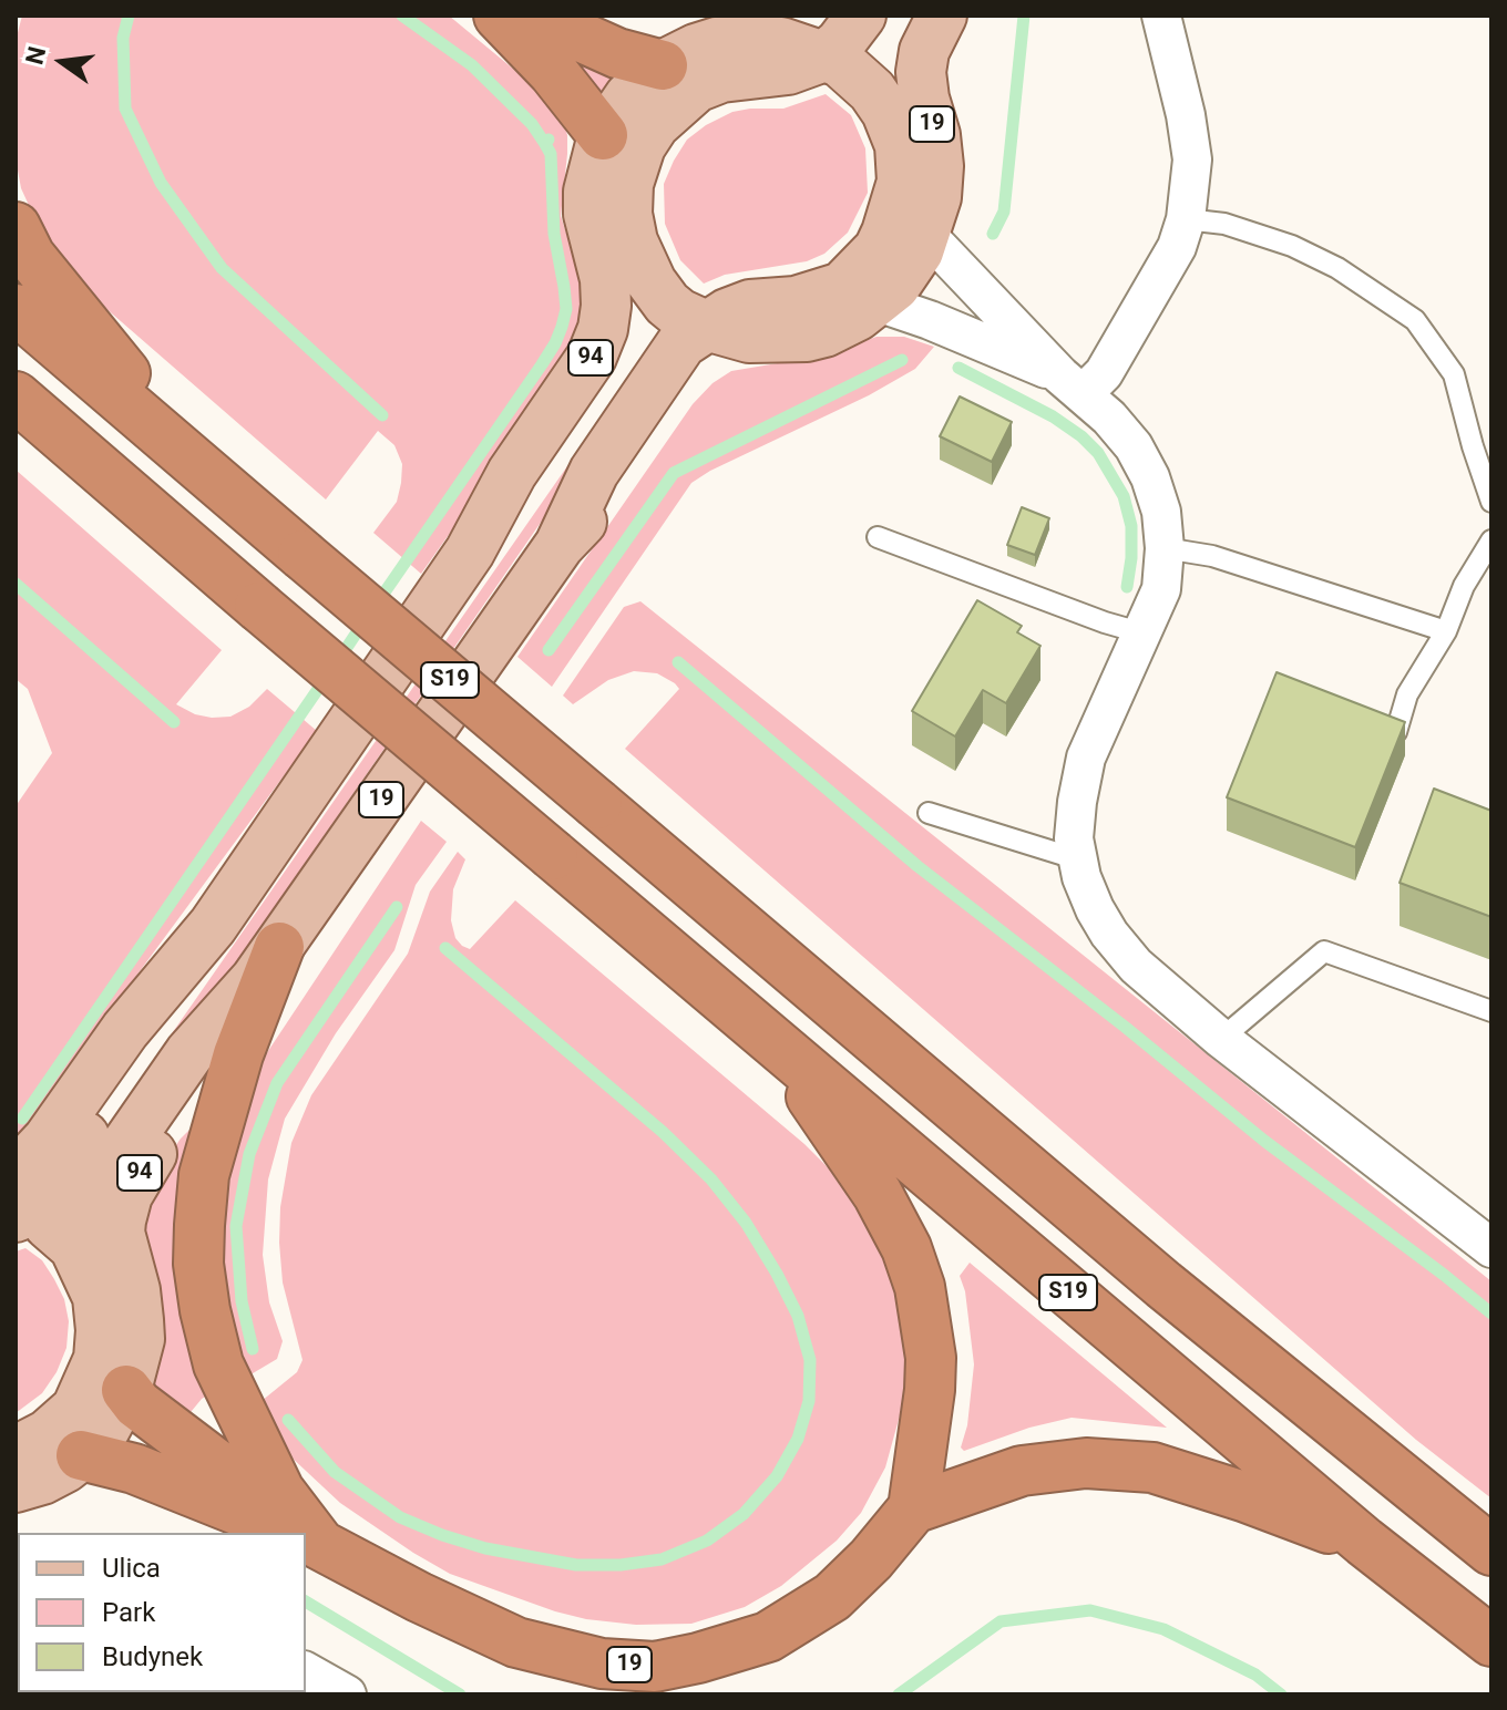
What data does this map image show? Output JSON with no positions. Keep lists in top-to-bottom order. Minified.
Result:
{"streets":{"highway":["19","S19"],"main road":["94"]},"crossings":[["19","94"]],"legend":["Ulica","Park","Budynek"],"north":"left"}
